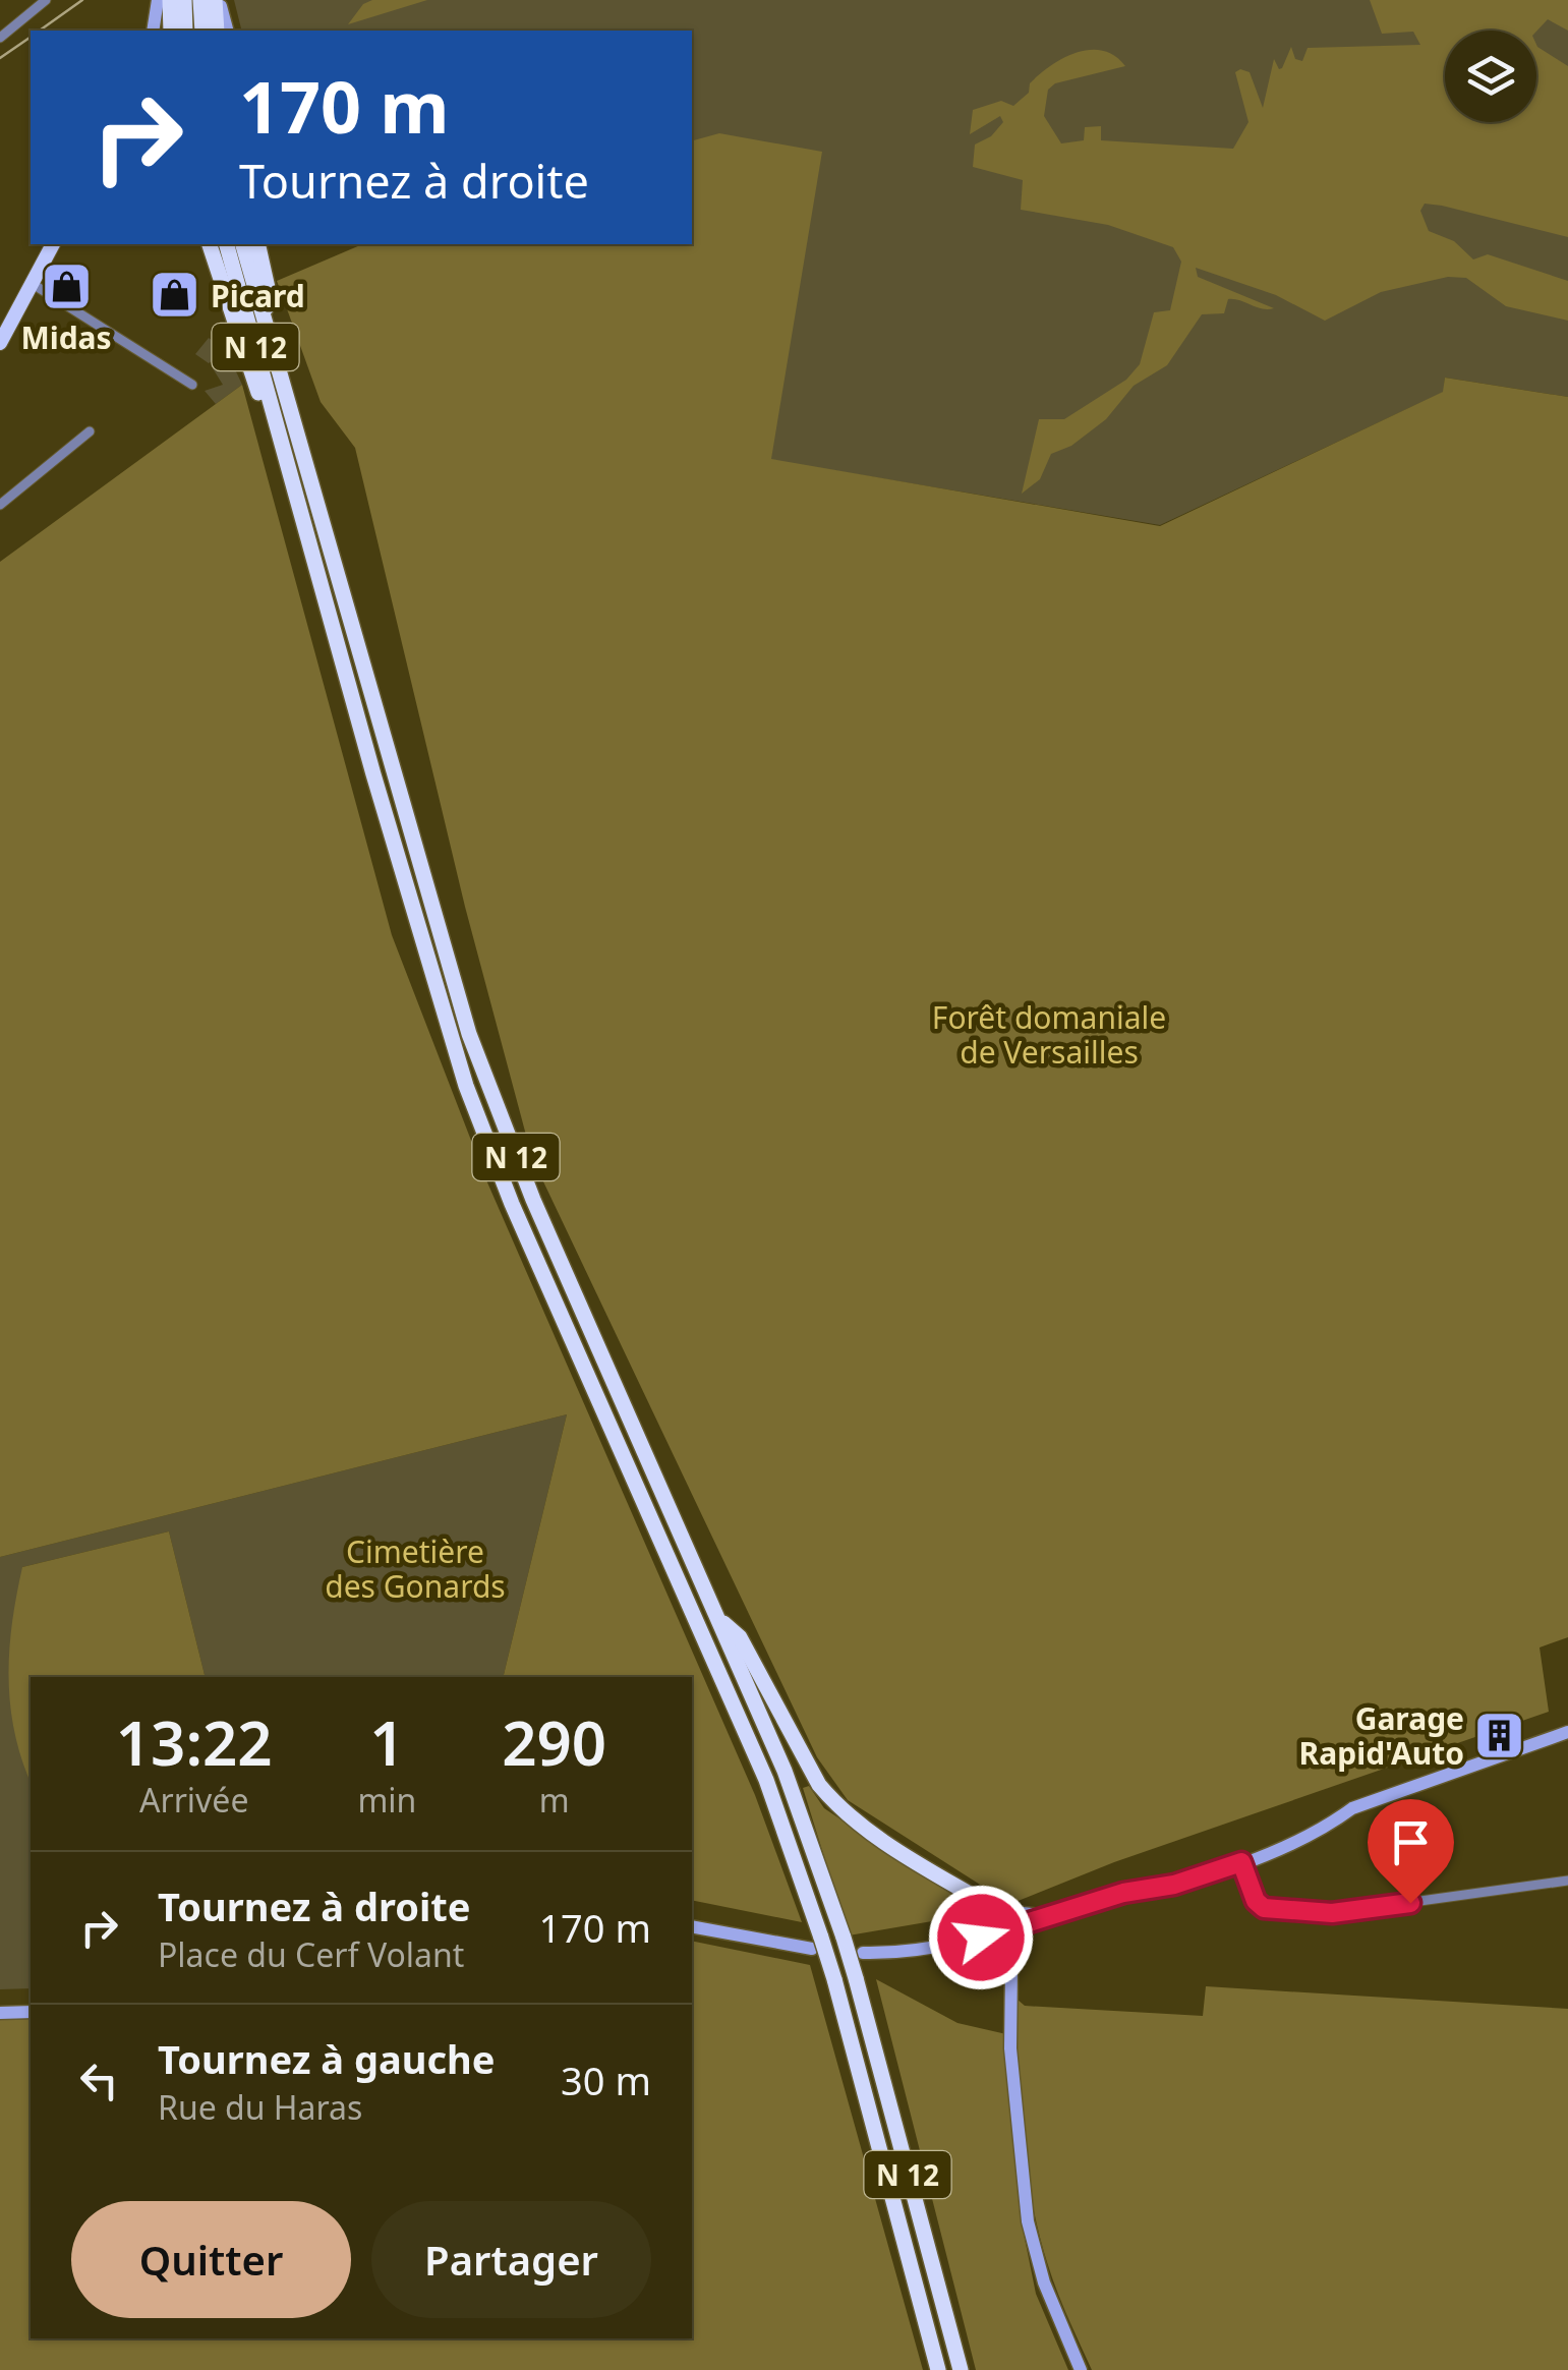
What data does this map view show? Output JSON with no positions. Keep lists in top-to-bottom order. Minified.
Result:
{"streets":{"highway":["N 12"]},"parks":["Forêt domaniale de Versailles","Cimetière des Gonards"],"places":{"shop":["Midas","Picard"],"building":["Garage Rapid'Auto"]},"page":{"turn":["170 m","Tournez à droite"],"eta":["13:22","Arrivée","1","min","290","m"],"list":[{"name":"Tournez à droite","note":"Place du Cerf Volant","value":"170 m"},{"name":"Tournez à gauche","note":"Rue du Haras","value":"30 m"}],"buttons":["Quitter","Partager"]}}
